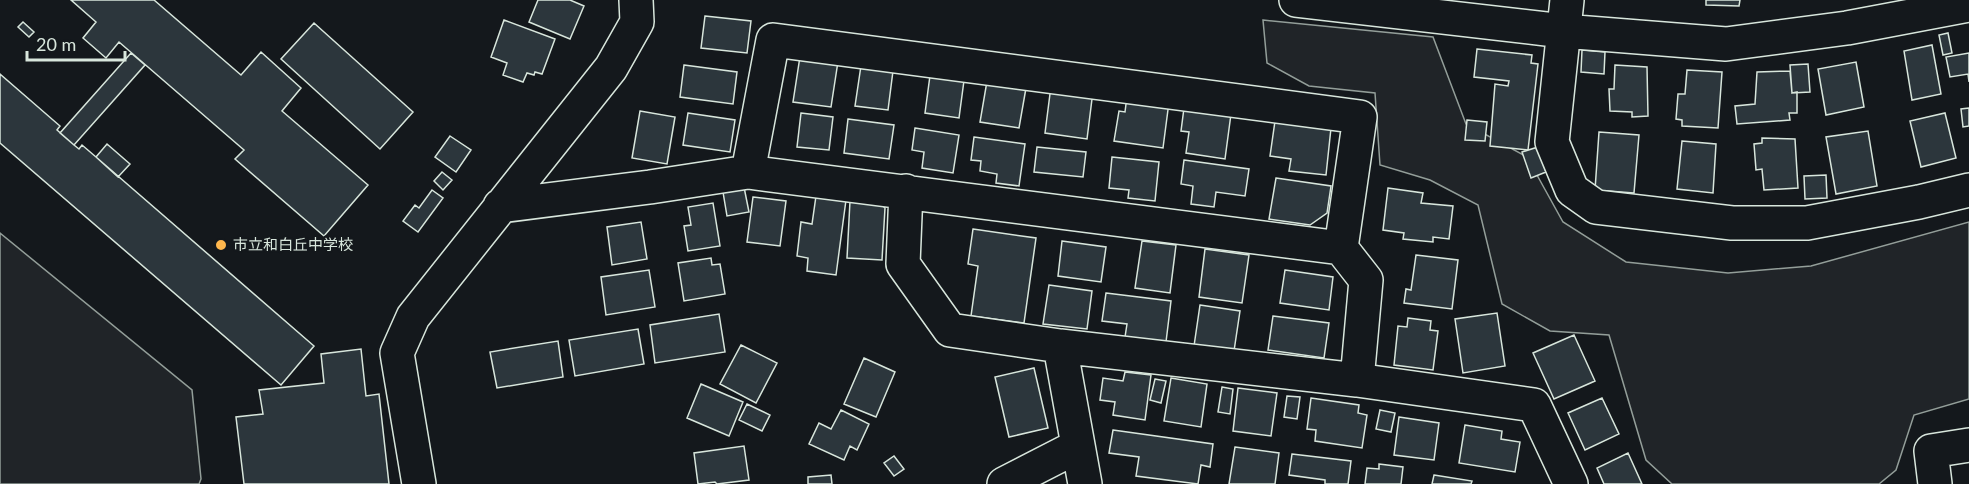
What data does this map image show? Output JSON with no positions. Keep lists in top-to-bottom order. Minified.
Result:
{"places":["市立和白丘中学校"],"scale_bar":"20 m"}
